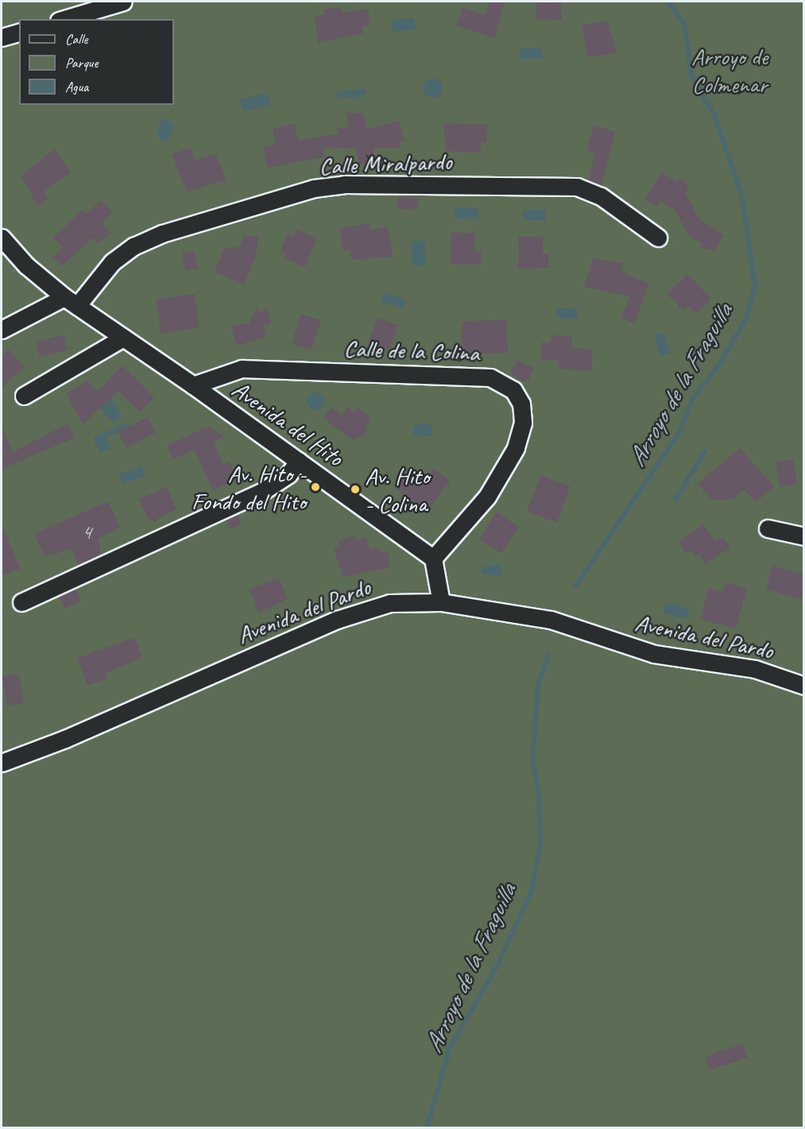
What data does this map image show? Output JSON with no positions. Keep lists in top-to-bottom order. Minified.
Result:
{"streets":{"street":["Calle Miralpardo","Calle de la Colina","Avenida del Hito","Avenida del Pardo"]},"crossings":[["Calle Miralpardo","Avenida del Hito"],["Calle de la Colina","Avenida del Hito"]],"water":["Arroyo de la Fraguilla"],"parks":["Arroyo de Colmenar"],"places":["Av. Hito - Fondo del Hito","Av. Hito - Colina"],"house_numbers":["4"],"legend":["Calle","Parque","Agua"]}
